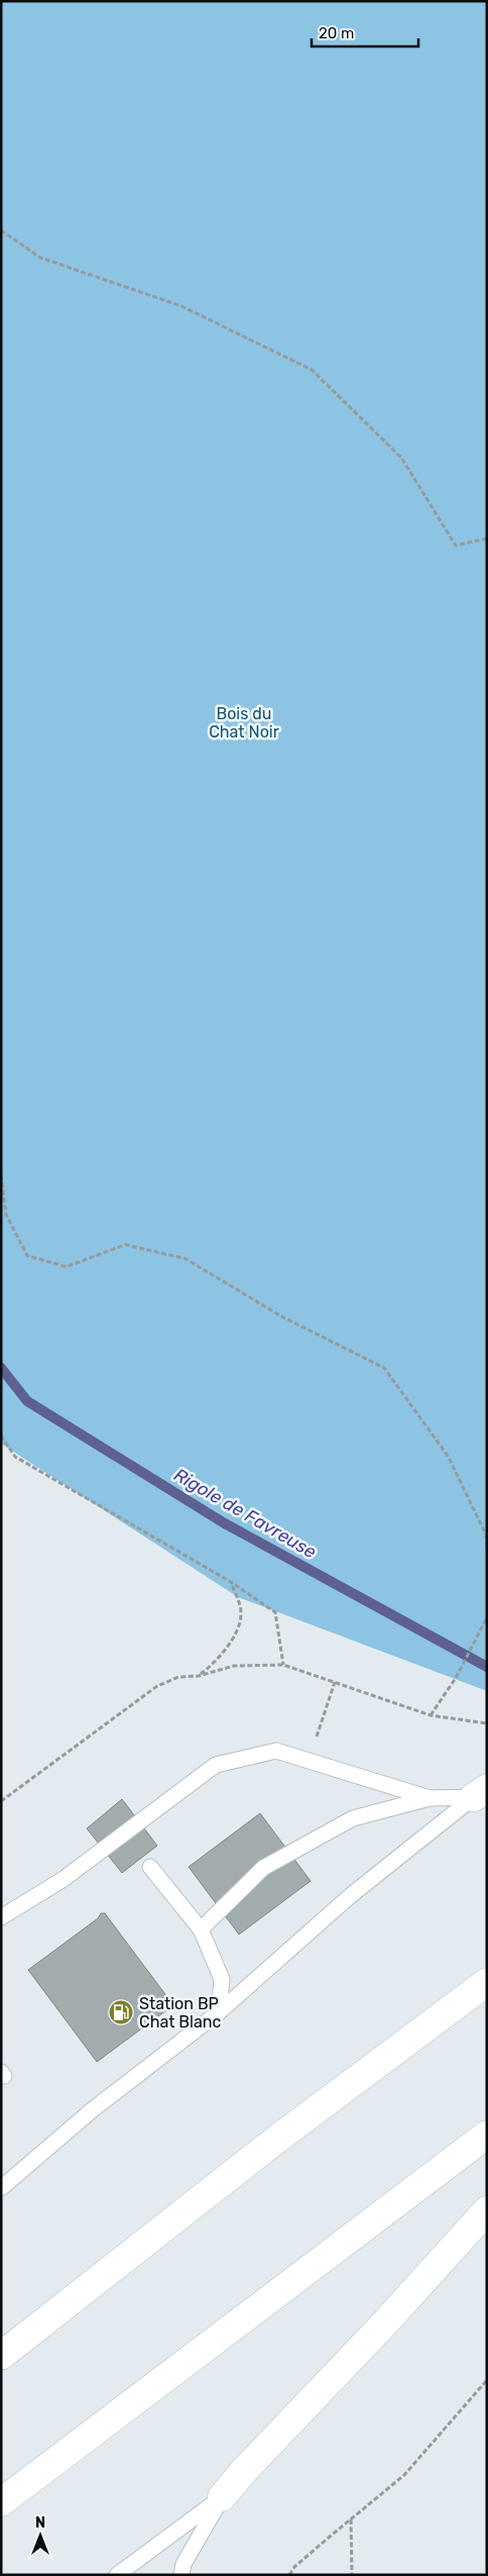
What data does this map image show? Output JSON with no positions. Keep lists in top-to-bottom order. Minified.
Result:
{"water":["Rigole de Favreuse"],"parks":["Bois du Chat Noir"],"places":{"fuel station":["Station BP Chat Blanc"]},"scale_bar":"20 m","north":"top"}
